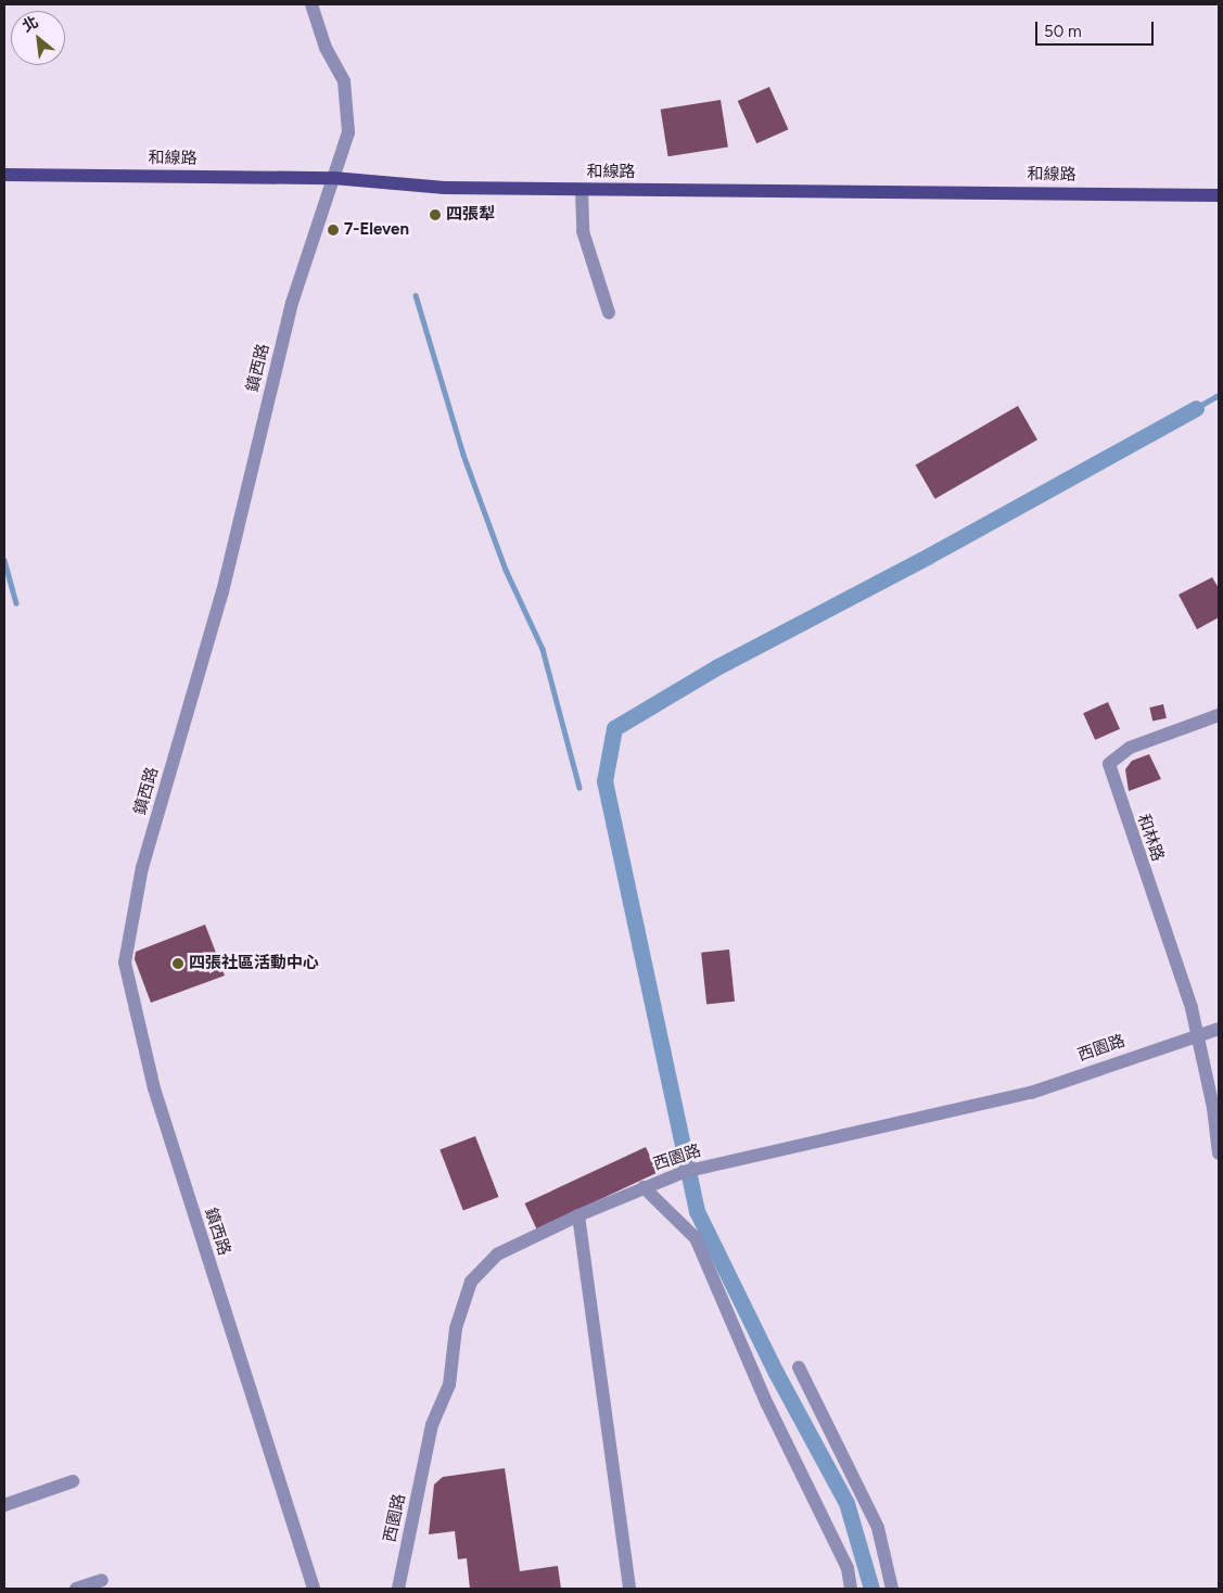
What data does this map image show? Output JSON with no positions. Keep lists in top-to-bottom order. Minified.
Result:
{"streets":{"main road":["和線路"],"street":["鎮西路","和林路","西園路"]},"crossings":[["和線路","鎮西路"],["和林路","西園路"]],"places":["四張犁","7-Eleven","四張社區活動中心"],"scale_bar":"50 m","north":"top left"}
